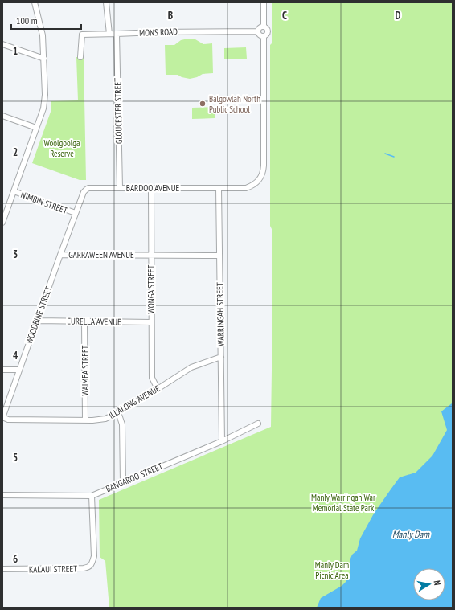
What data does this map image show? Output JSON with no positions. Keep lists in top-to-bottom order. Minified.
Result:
{"streets":{"street":["MONS ROAD","GLOUCESTER STREET","BARDOO AVENUE","NIMBIN STREET","GARRAWEEN AVENUE","WONGA STREET","WARRINGAH STREET","WOODBINE STREET","EURELLA AVENUE","WAIMEA STREET","ILLALONG AVENUE","BANGAROO STREET","KALAUI STREET"]},"crossings":[["MONS ROAD","GLOUCESTER STREET"],["MONS ROAD","BARDOO AVENUE"],["GLOUCESTER STREET","BARDOO AVENUE"],["BARDOO AVENUE","NIMBIN STREET"],["BARDOO AVENUE","WONGA STREET"],["BARDOO AVENUE","WARRINGAH STREET"],["BARDOO AVENUE","WOODBINE STREET"],["NIMBIN STREET","WOODBINE STREET"],["GARRAWEEN AVENUE","WONGA STREET"],["GARRAWEEN AVENUE","WARRINGAH STREET"],["GARRAWEEN AVENUE","WOODBINE STREET"],["WONGA STREET","EURELLA AVENUE"],["WONGA STREET","ILLALONG AVENUE"],["WARRINGAH STREET","ILLALONG AVENUE"],["WARRINGAH STREET","BANGAROO STREET"],["WOODBINE STREET","EURELLA AVENUE"],["WOODBINE STREET","ILLALONG AVENUE"],["EURELLA AVENUE","WAIMEA STREET"],["WAIMEA STREET","ILLALONG AVENUE"],["BANGAROO STREET","KALAUI STREET"]],"water":["Manly Dam"],"parks":["Woolgoolga Reserve","Manly Warringah War Memorial State Park","Manly Dam Picnic Area"],"places":["Balgowlah North Public School"],"scale_bar":"100 m","north":"right","grid":{"columns":["B","C","D"],"rows":["1","2","3","4","5","6"]}}
